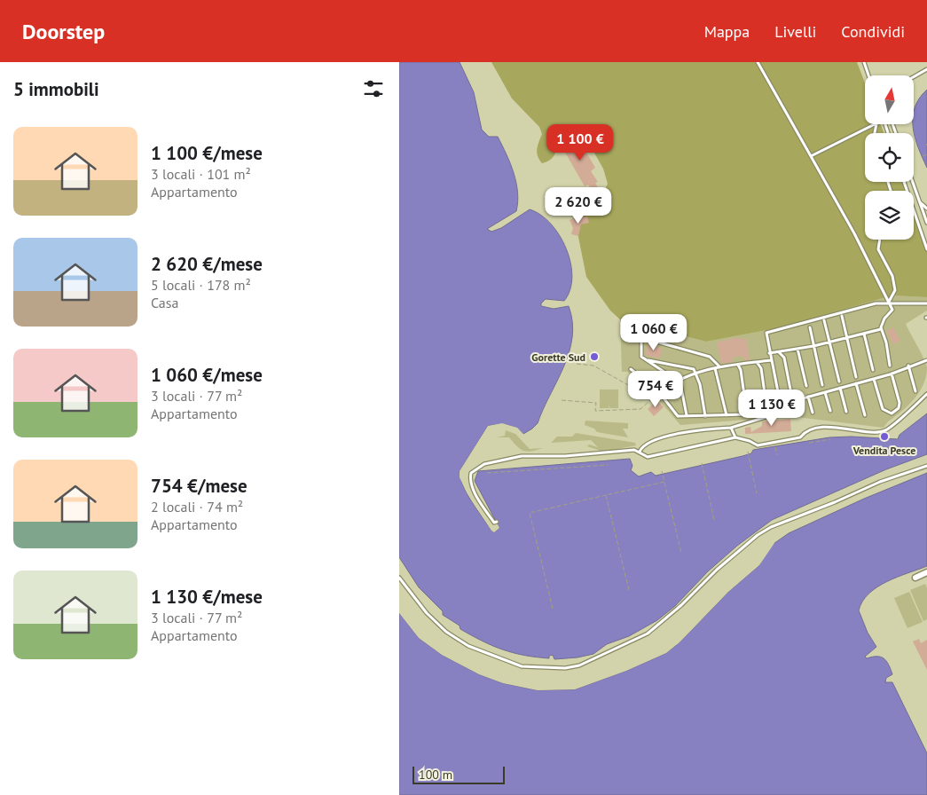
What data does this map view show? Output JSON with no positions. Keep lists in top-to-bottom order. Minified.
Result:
{"places":["Gorette Sud","Vendita Pesce"],"scale_bar":"100 m","north":"top","page":{"header":"Doorstep","nav":["Mappa","Livelli","Condividi"],"heading":"5 immobili","list":[{"name":"1 100 €/mese","note":"3 locali · 101 m² · Appartamento"},{"name":"2 620 €/mese","note":"5 locali · 178 m² · Casa"},{"name":"1 060 €/mese","note":"3 locali · 77 m² · Appartamento"},{"name":"754 €/mese","note":"2 locali · 74 m² · Appartamento"},{"name":"1 130 €/mese","note":"3 locali · 77 m² · Appartamento"}],"price":["1 100 €","2 620 €","1 060 €","754 €","1 130 €"],"scale":"100 m"}}
